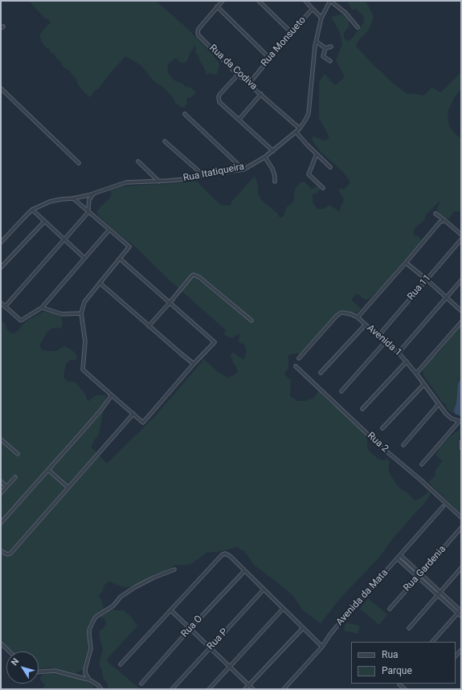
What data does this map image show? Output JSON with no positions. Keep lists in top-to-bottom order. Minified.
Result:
{"streets":{"street":["Rua Monsueto","Rua da Codiva","Rua Itatiqueira","Rua 11","Avenida 1","Rua 2","Rua Gardenia","Avenida da Mata","Rua O","Rua P"]},"crossings":[["Rua Monsueto","Rua da Codiva"],["Rua da Codiva","Rua Itatiqueira"],["Rua 11","Avenida 1"]],"legend":["Rua","Parque"],"north":"top left"}
